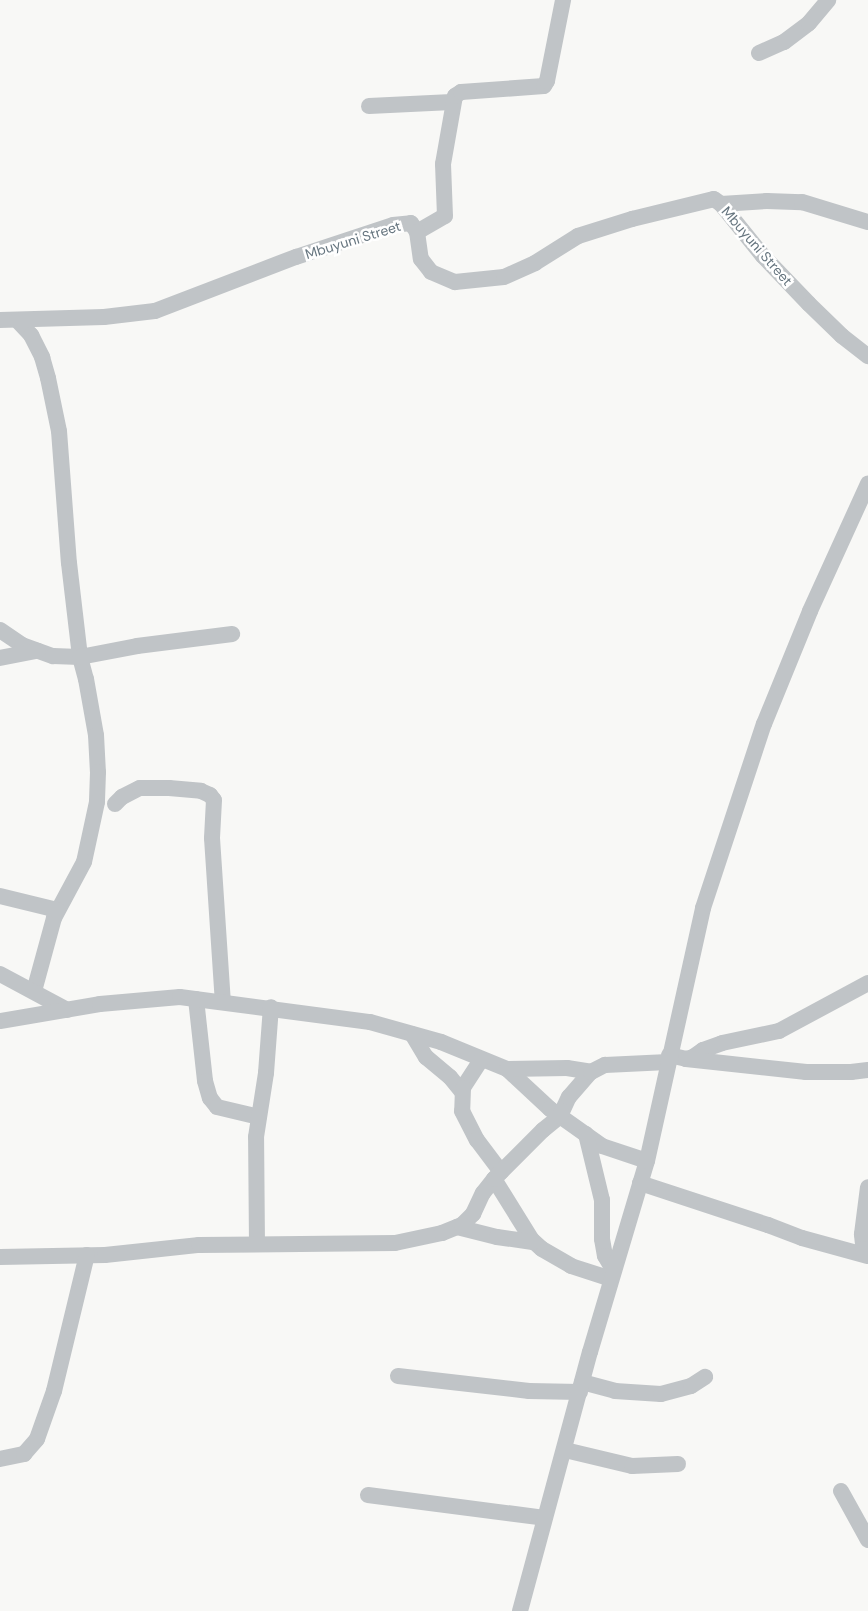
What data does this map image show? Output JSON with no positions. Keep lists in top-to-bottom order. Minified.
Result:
{"streets":{"street":["Mbuyuni Street"]}}
